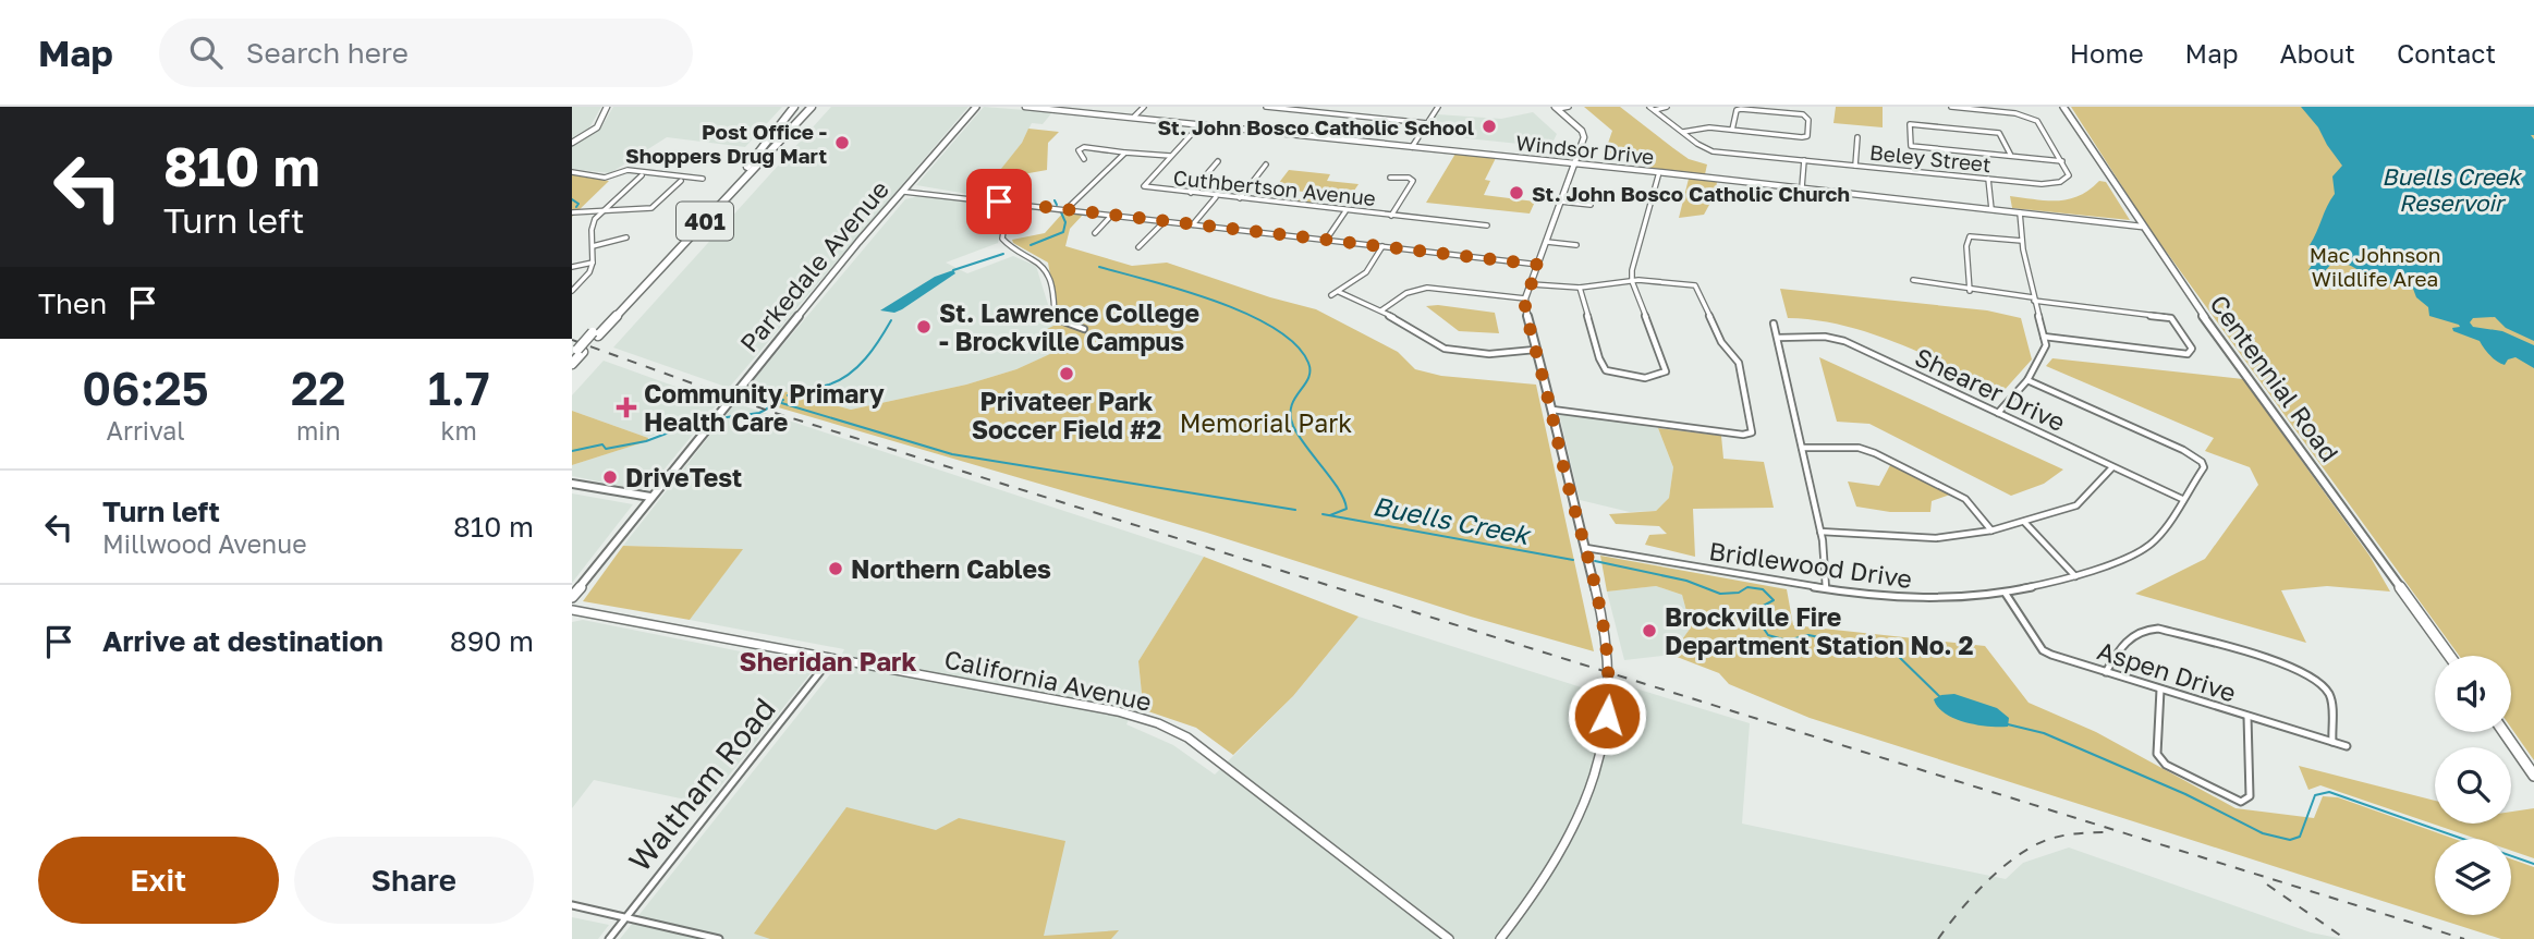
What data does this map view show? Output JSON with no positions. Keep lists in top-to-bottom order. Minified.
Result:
{"streets":{"highway":["401"],"main road":["Parkedale Avenue","Centennial Road"],"street":["Windsor Drive","Beley Street","Cuthbertson Avenue","Shearer Drive","Bridlewood Drive","Aspen Drive","California Avenue","Waltham Road"]},"crossings":[["Windsor Drive","Cuthbertson Avenue"],["Windsor Drive","Centennial Road"],["Shearer Drive","Bridlewood Drive"],["Bridlewood Drive","Aspen Drive"],["California Avenue","Waltham Road"]],"districts":["Sheridan Park"],"water":["Buells Creek Reservoir","Buells Creek"],"parks":["Mac Johnson Wildlife Area","Memorial Park"],"places":{"other":["St. John Bosco Catholic School","Post Office - Shoppers Drug Mart","St. John Bosco Catholic Church","St. Lawrence College - Brockville Campus","Privateer Park Soccer Field #2","DriveTest","Northern Cables","Brockville Fire Department Station No. 2"],"health":["Community Primary Health Care"]},"page":{"header":"Map","search":"Search here","nav":["Home","Map","About","Contact"],"turn":["810 m","Turn left"],"then":"Then","eta":["06:25","Arrival","22","min","1.7","km"],"list":[{"name":"Turn left","note":"Millwood Avenue","value":"810 m"},{"name":"Arrive at destination","value":"890 m"}],"buttons":["Exit","Share"]}}
